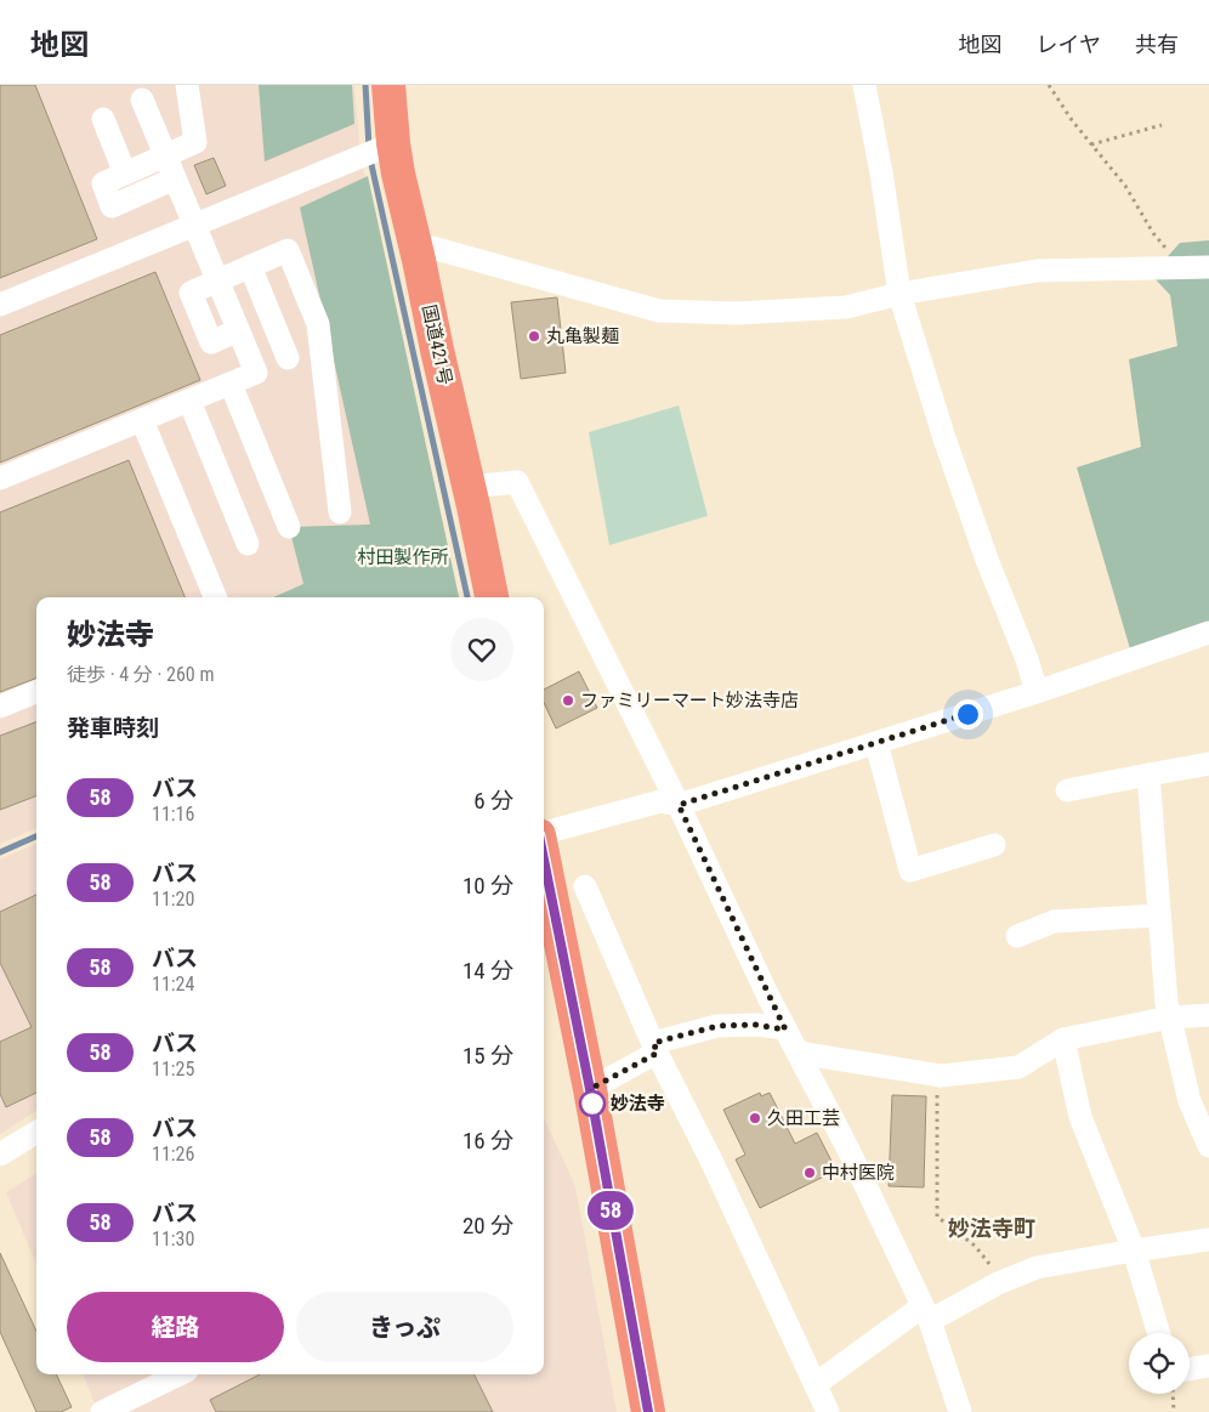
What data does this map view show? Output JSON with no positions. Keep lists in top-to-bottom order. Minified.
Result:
{"streets":{"highway":["国道421号"]},"districts":["妙法寺町"],"parks":["村田製作所"],"places":["丸亀製麺","ファミリーマート妙法寺店","妙法寺","久田工芸","中村医院"],"lines":["bus line 58"],"page":{"header":"地図","nav":["地図","レイヤ","共有"],"on_map":"58","heading":[["妙法寺","徒歩 · 4 分 · 260 m"],"発車時刻"],"list":[{"mark":"58","name":"バス","note":"11:16","value":"6 分"},{"mark":"58","name":"バス","note":"11:20","value":"10 分"},{"mark":"58","name":"バス","note":"11:24","value":"14 分"},{"mark":"58","name":"バス","note":"11:25","value":"15 分"},{"mark":"58","name":"バス","note":"11:26","value":"16 分"},{"mark":"58","name":"バス","note":"11:30","value":"20 分"}],"buttons":["経路","きっぷ"]}}
